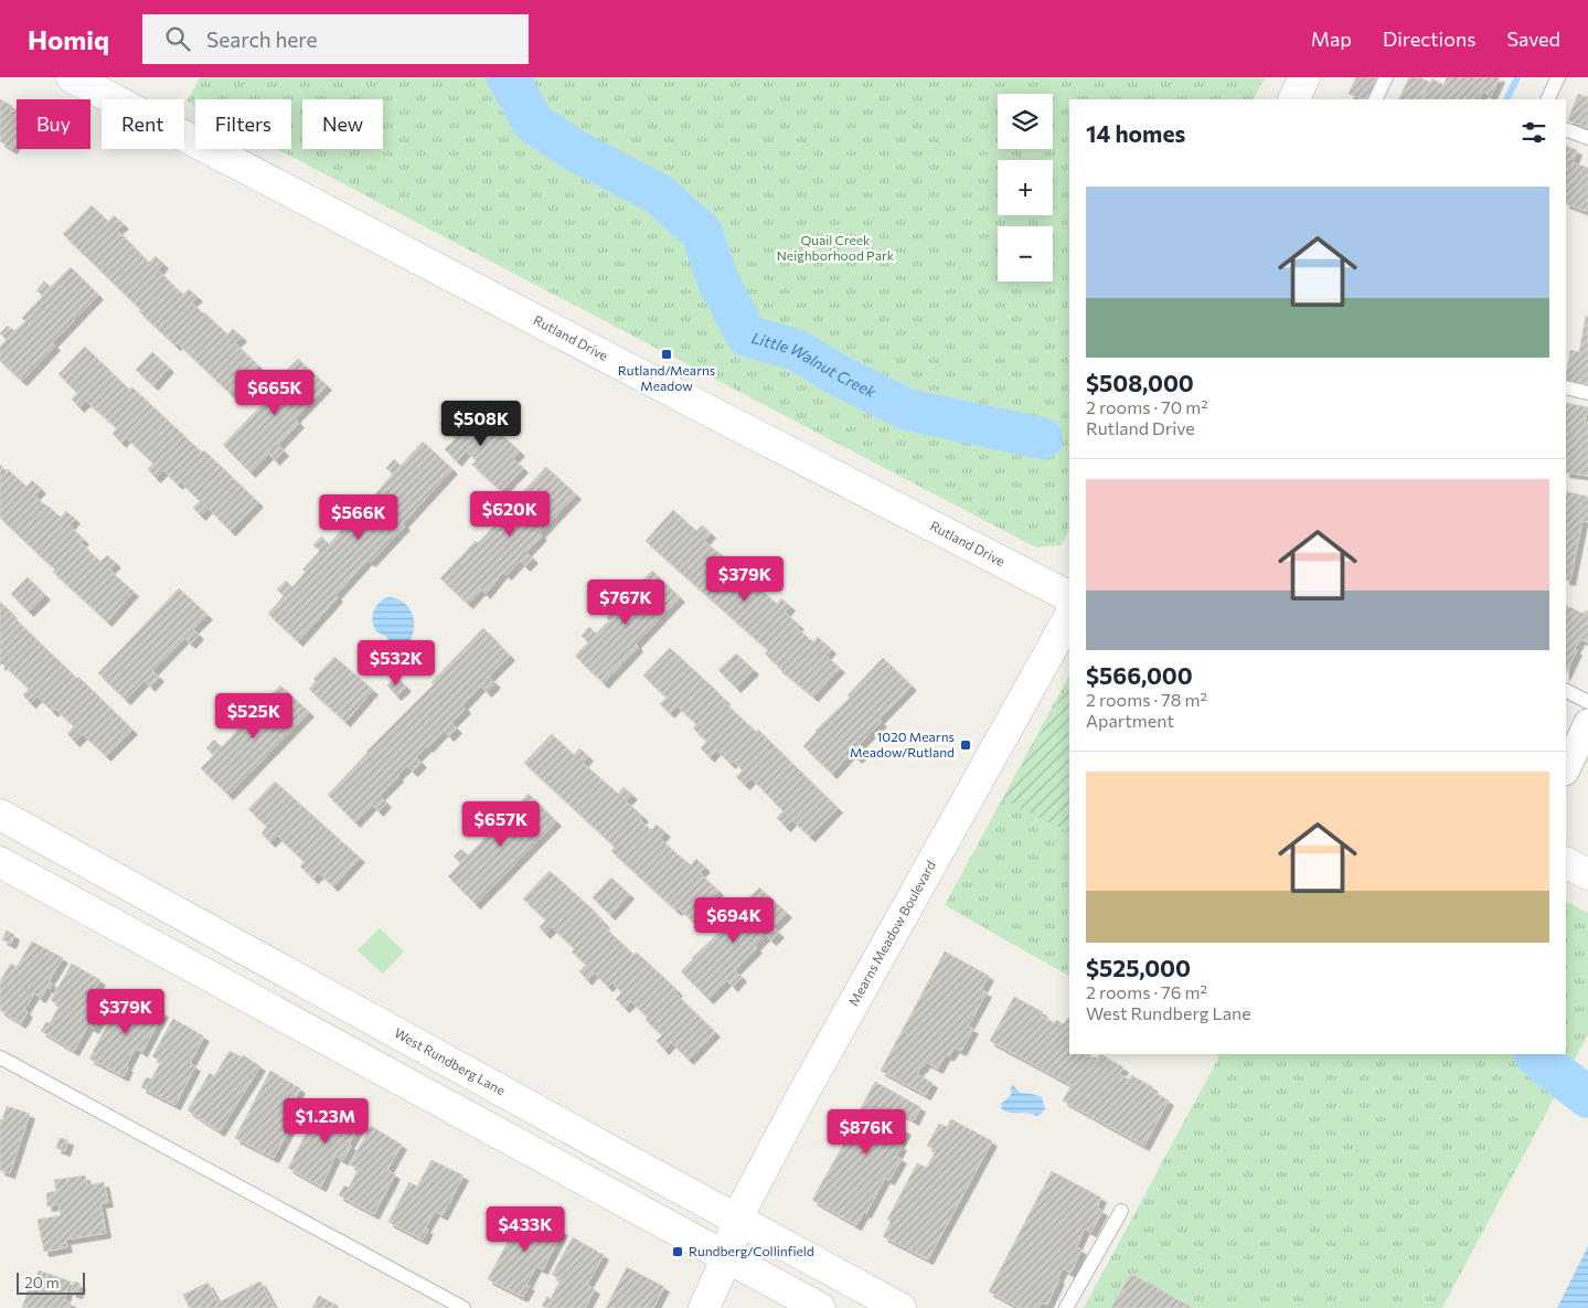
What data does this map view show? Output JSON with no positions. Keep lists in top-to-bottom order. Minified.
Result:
{"streets":{"main road":["Rutland Drive","Mearns Meadow Boulevard","West Rundberg Lane"]},"crossings":[["Mearns Meadow Boulevard","West Rundberg Lane"]],"water":["Little Walnut Creek"],"parks":["Quail Creek Neighborhood Park"],"places":{"transit":["Rutland/Mearns Meadow","1020 Mearns Meadow/Rutland","Rundberg/Collinfield"]},"scale_bar":"20 m","page":{"header":"Homiq","search":"Search here","nav":["Map","Directions","Saved"],"map_buttons":["+","−"],"chip":["Buy","Rent","Filters","New"],"heading":"14 homes","list":[{"name":"$508,000","note":"2 rooms · 70 m² · Rutland Drive"},{"name":"$566,000","note":"2 rooms · 78 m² · Apartment"},{"name":"$525,000","note":"2 rooms · 76 m² · West Rundberg Lane"}],"price":["$665K","$508K","$620K","$566K","$379K","$767K","$532K","$525K","$657K","$694K","$379K","$1.23M","$876K","$433K"],"scale":"20 m"}}
